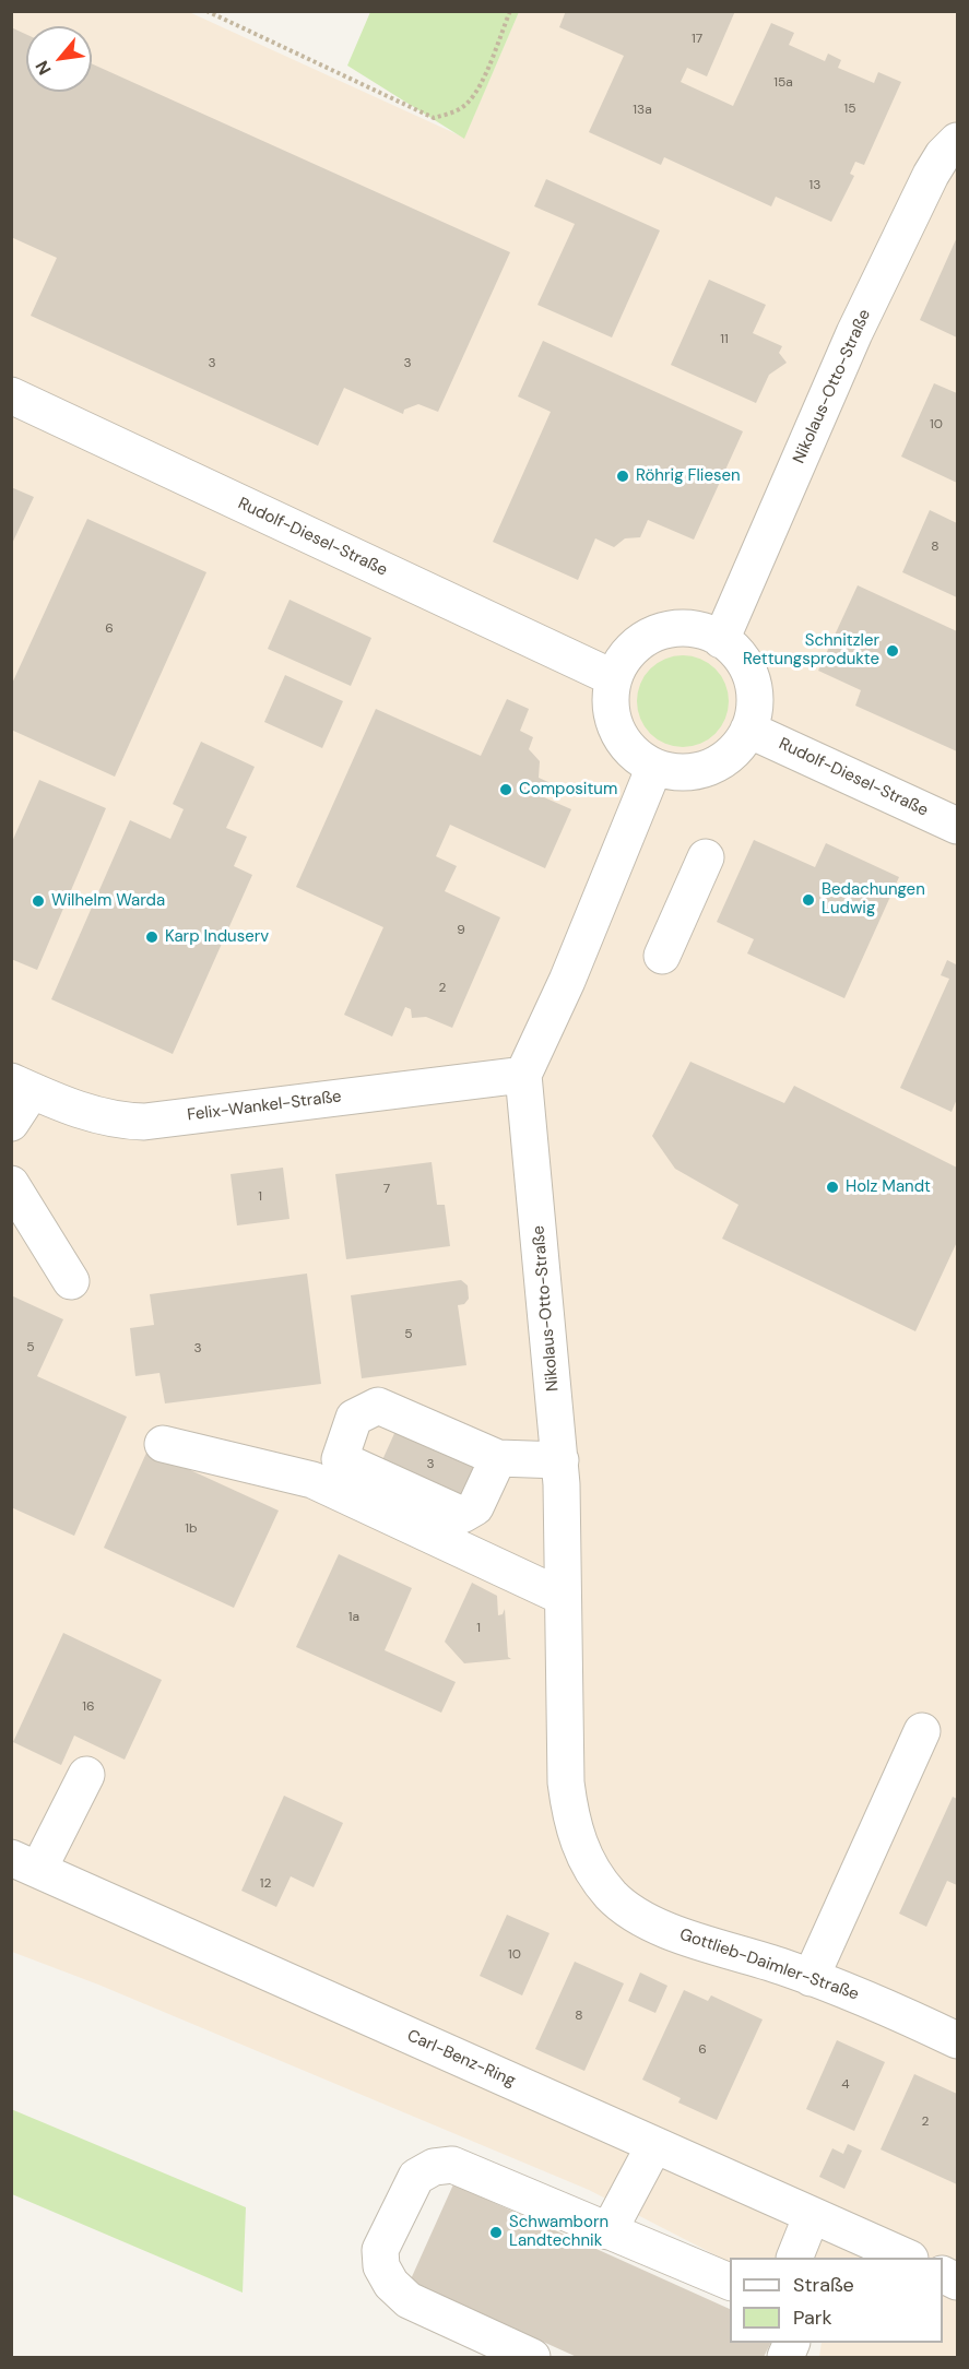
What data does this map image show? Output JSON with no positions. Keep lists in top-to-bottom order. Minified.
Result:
{"streets":{"street":["Nikolaus-Otto-Straße","Rudolf-Diesel-Straße","Felix-Wankel-Straße","Gottlieb-Daimler-Straße","Carl-Benz-Ring"]},"crossings":[["Nikolaus-Otto-Straße","Rudolf-Diesel-Straße"],["Nikolaus-Otto-Straße","Felix-Wankel-Straße"],["Nikolaus-Otto-Straße","Gottlieb-Daimler-Straße"]],"places":["Röhrig Fliesen","Schnitzler Rettungsprodukte","Compositum","Bedachungen Ludwig","Wilhelm Warda","Karp Induserv","Holz Mandt","Schwamborn Landtechnik"],"house_numbers":["17","15a","15","13a","13","11","3","3","10","8","6","9","2","7","1","5","5","3","3","1b","1a","1","16","12","10","8","6","4","2"],"legend":["Straße","Park"],"north":"bottom left"}
